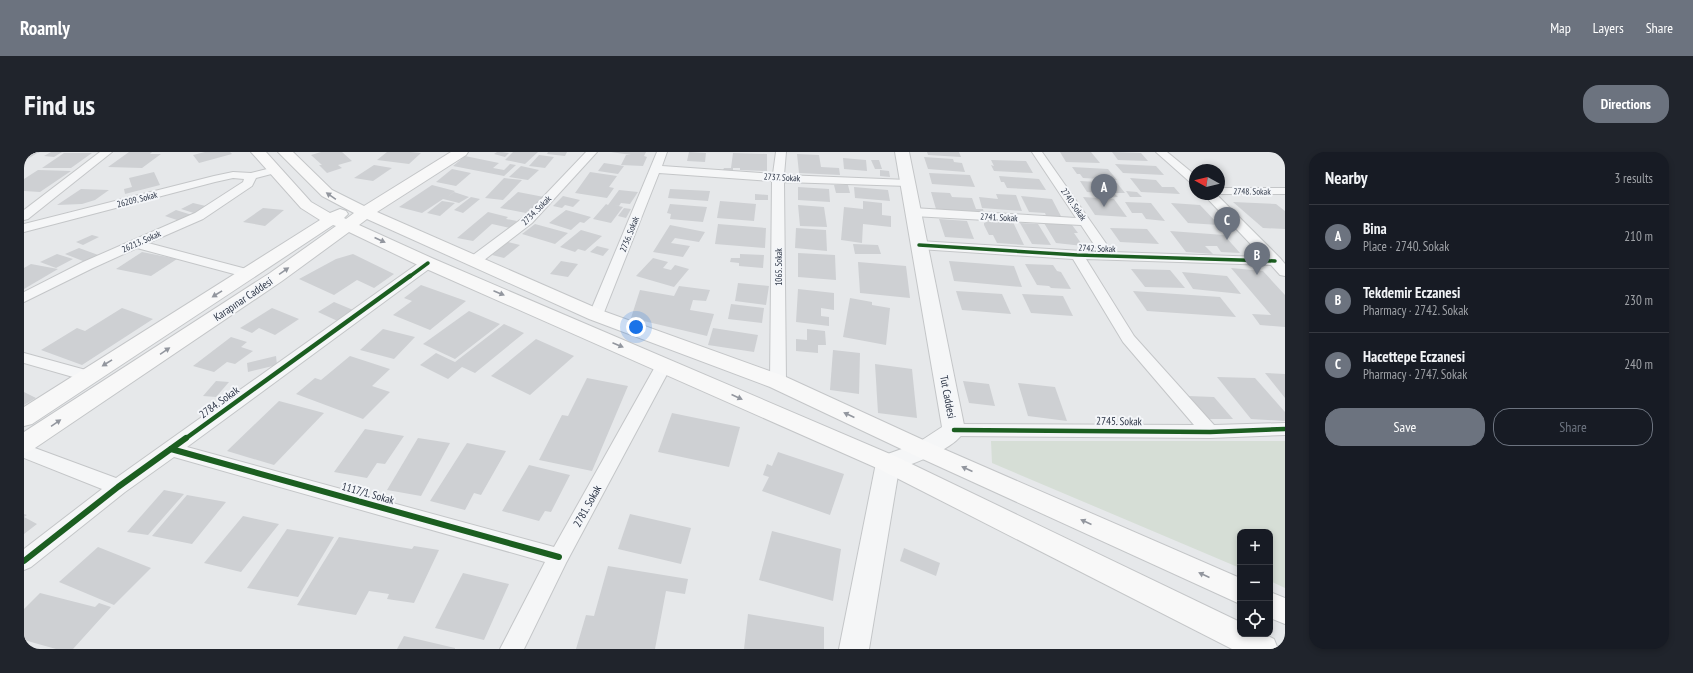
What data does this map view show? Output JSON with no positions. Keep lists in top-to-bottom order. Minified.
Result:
{"streets":{"main road":["Karapınar Caddesi"],"street":["2737. Sokak","2748. Sokak","26209. Sokak","2740. Sokak","2734. Sokak","2741. Sokak","2736. Sokak","26213. Sokak","2742. Sokak","1065. Sokak","Tut Caddesi","2784. Sokak","2745. Sokak","1117/1. Sokak","2781. Sokak"]},"crossings":[["2737. Sokak","2736. Sokak"],["2737. Sokak","1065. Sokak"],["2737. Sokak","Tut Caddesi"],["26209. Sokak","26213. Sokak"],["2740. Sokak","2741. Sokak"],["2740. Sokak","2742. Sokak"],["2741. Sokak","Tut Caddesi"],["2742. Sokak","Tut Caddesi"],["Tut Caddesi","2745. Sokak"],["2784. Sokak","1117/1. Sokak"],["1117/1. Sokak","2781. Sokak"]],"north":"left","page":{"header":"Roamly","nav":["Map","Layers","Share"],"buttons":["Directions",["Save","Share"]],"title":"Find us","heading":["Nearby","3 results"],"pins":["A","C","B"],"list":[{"mark":"A","name":"Bina","note":"Place · 2740. Sokak","value":"210 m"},{"mark":"B","name":"Tekdemir Eczanesi","note":"Pharmacy · 2742. Sokak","value":"230 m"},{"mark":"C","name":"Hacettepe Eczanesi","note":"Pharmacy · 2747. Sokak","value":"240 m"}],"map_buttons":["+","−"]}}
